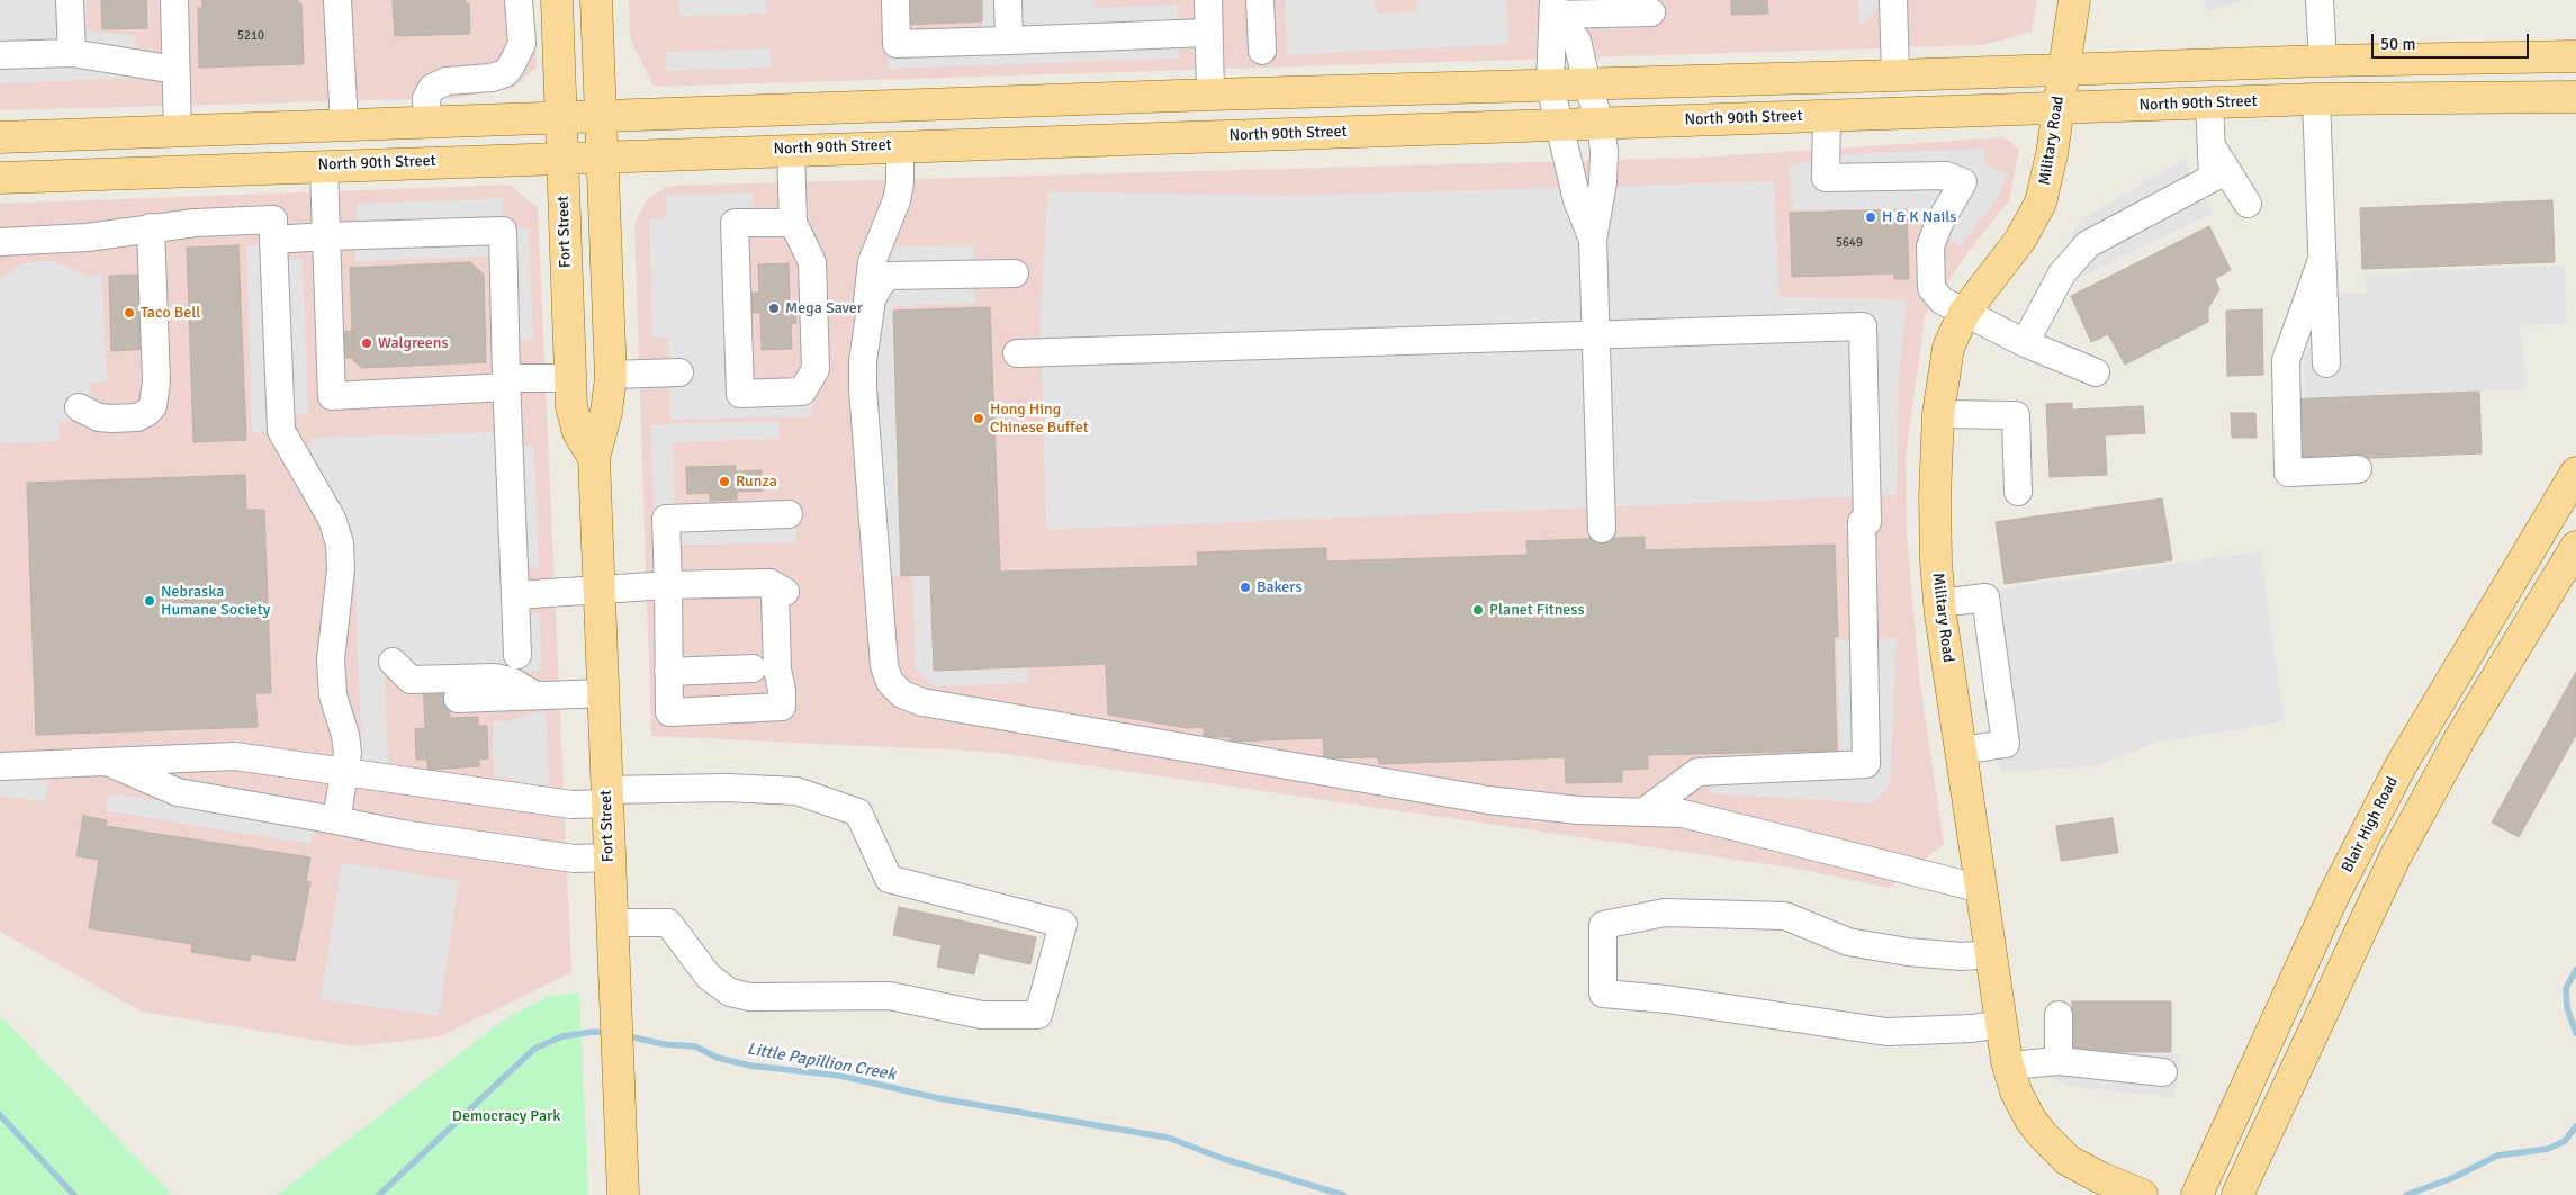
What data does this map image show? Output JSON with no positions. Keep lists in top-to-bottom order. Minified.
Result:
{"streets":{"main road":["North 90th Street","Military Road","Fort Street","Blair High Road"]},"crossings":[["North 90th Street","Military Road"],["North 90th Street","Fort Street"]],"water":["Little Papillion Creek"],"parks":["Democracy Park"],"places":["H & K Nails","Mega Saver","Taco Bell","Walgreens","Hong Hing Chinese Buffet","Runza","Bakers","Nebraska Humane Society","Planet Fitness"],"house_numbers":["5210","5649"],"scale_bar":"50 m"}
